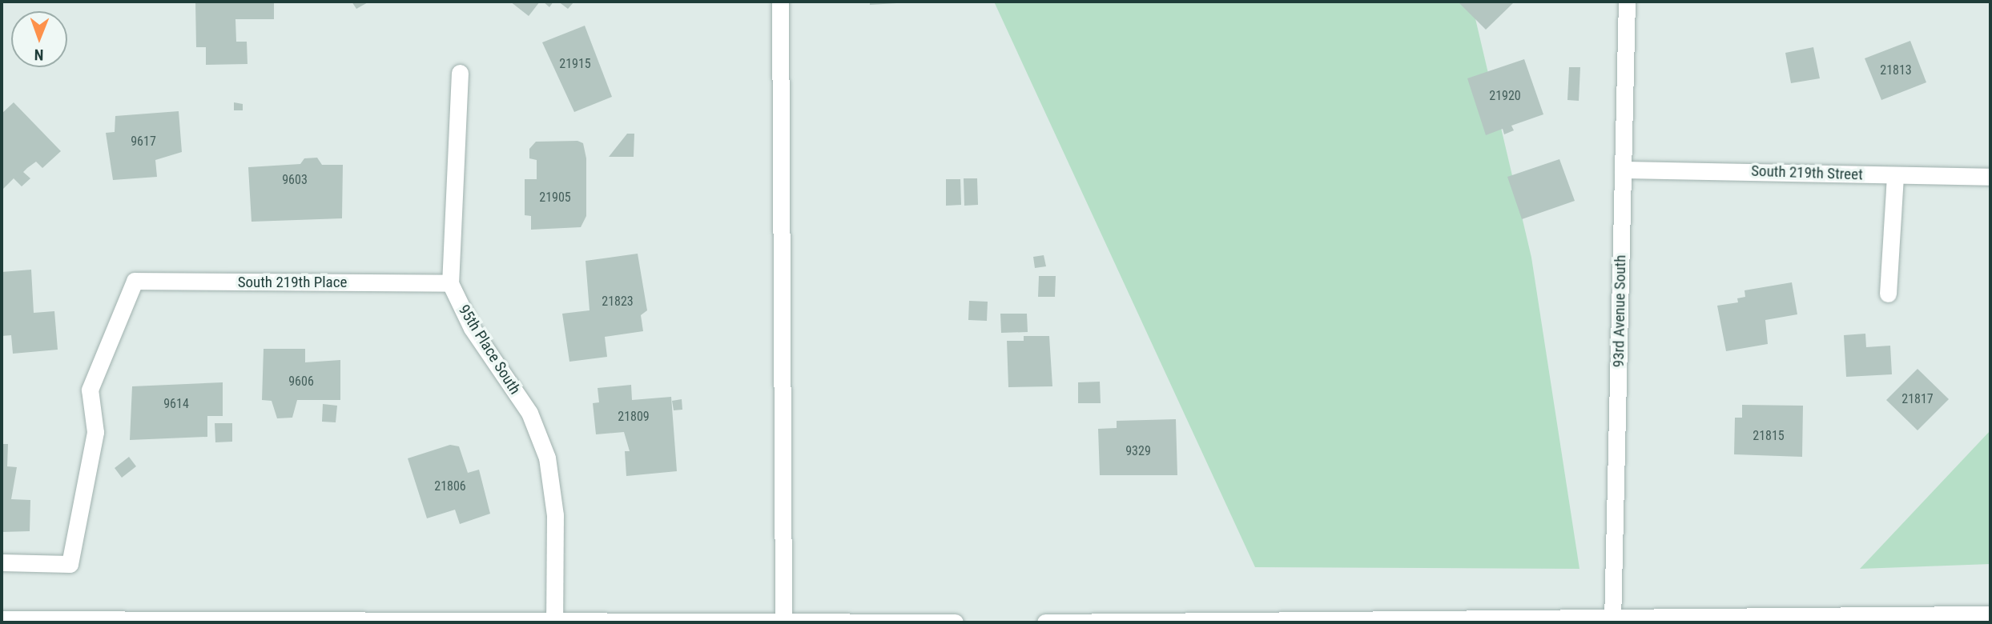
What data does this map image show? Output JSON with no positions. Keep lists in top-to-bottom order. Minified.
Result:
{"streets":{"street":["South 219th Street","South 219th Place","93rd Avenue South","95th Place South"]},"crossings":[["South 219th Street","93rd Avenue South"],["South 219th Place","95th Place South"]],"house_numbers":["21915","21813","21920","9617","9603","21905","21823","9606","21817","9614","21809","21815","9329","21806"],"north":"bottom"}
